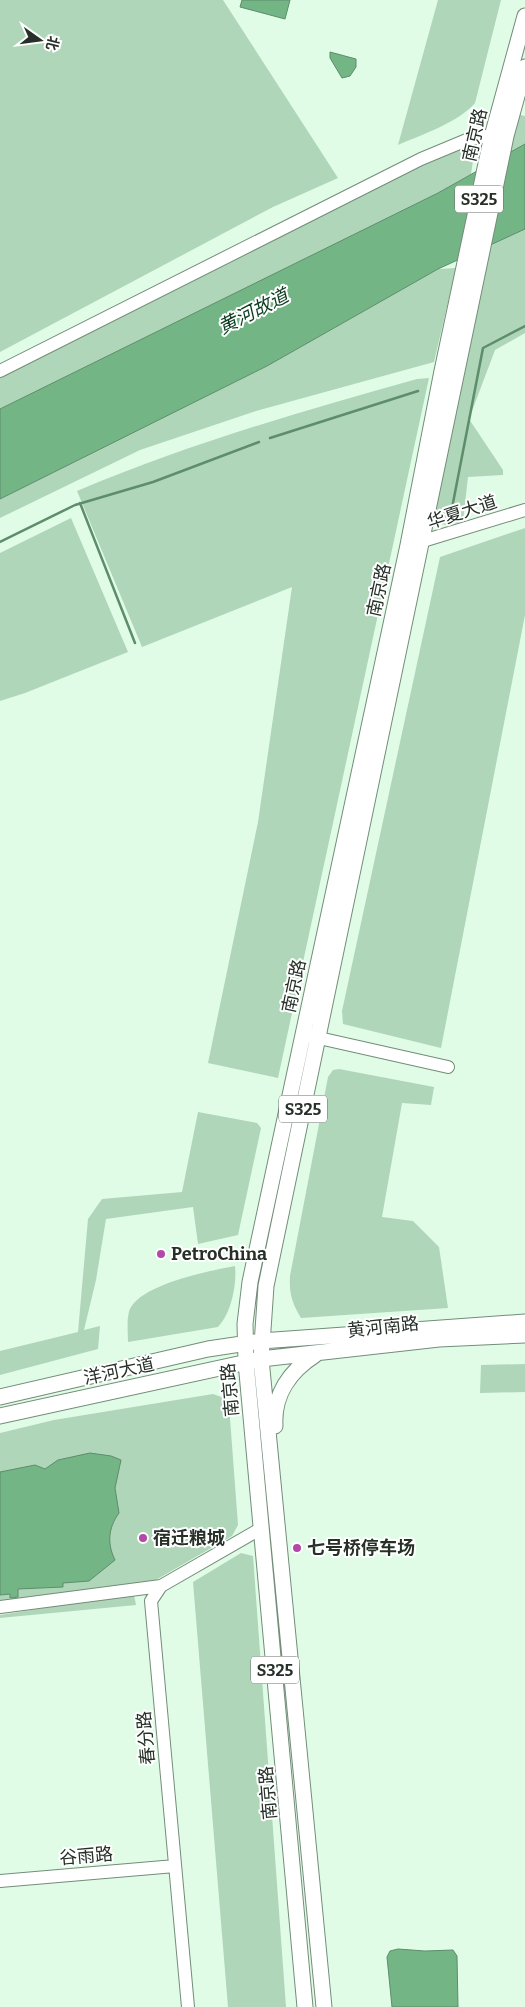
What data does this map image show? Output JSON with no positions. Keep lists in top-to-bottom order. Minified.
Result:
{"streets":{"main road":["南京路","S325","黄河南路","洋河大道"],"street":["华夏大道","春分路","谷雨路"]},"crossings":[["南京路","华夏大道"],["南京路","黄河南路"],["南京路","洋河大道"],["黄河南路","洋河大道"],["春分路","谷雨路"]],"water":["黄河故道"],"places":["PetroChina","宿迁粮城","七号桥停车场"],"north":"right"}
